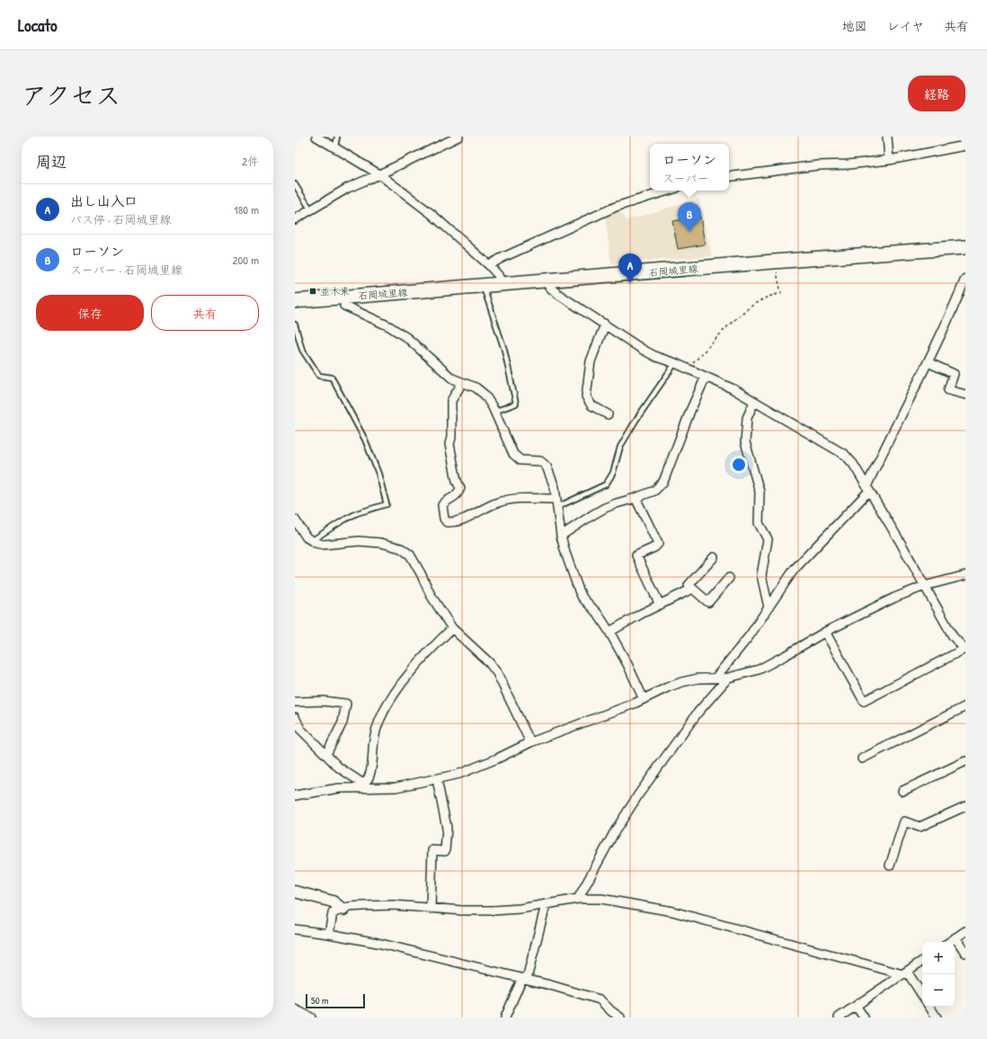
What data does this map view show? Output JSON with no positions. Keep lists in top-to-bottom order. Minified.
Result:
{"streets":{"main road":["石岡城里線"]},"places":{"transit":["並木東"]},"scale_bar":"50 m","page":{"header":"Locato","nav":["地図","レイヤ","共有"],"title":"アクセス","buttons":["経路",["保存","共有"]],"heading":["周辺","2件"],"popup":["ローソン","スーパー"],"list":[{"mark":"A","name":"出し山入口","note":"バス停 · 石岡城里線","value":"180 m"},{"mark":"B","name":"ローソン","note":"スーパー · 石岡城里線","value":"200 m"}],"pins":["B","A"],"map_buttons":["+","−"],"scale":"50 m"}}
